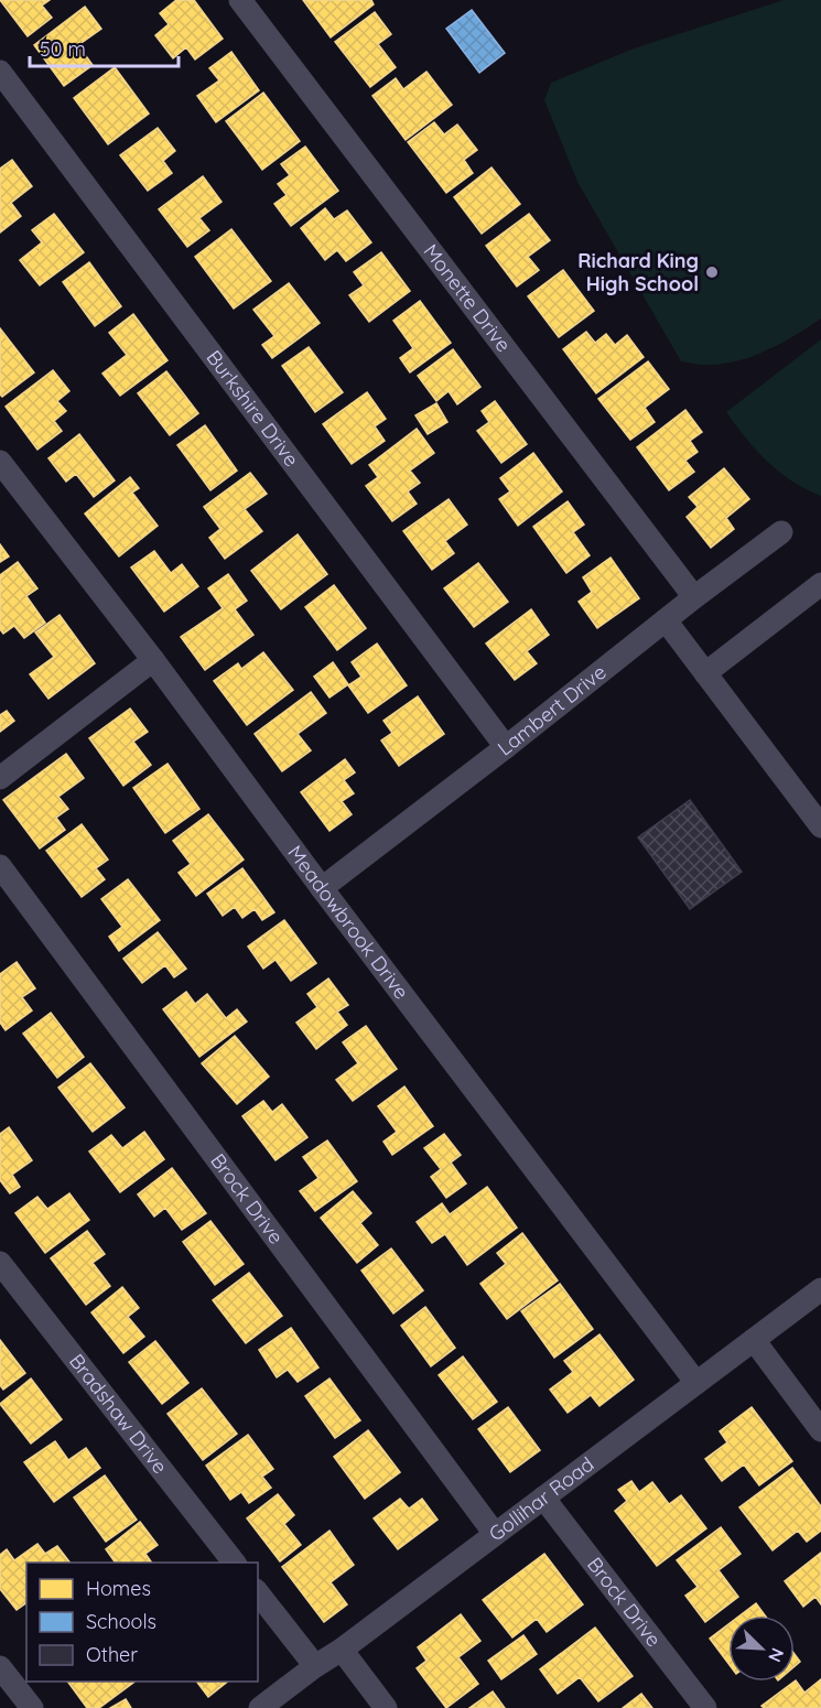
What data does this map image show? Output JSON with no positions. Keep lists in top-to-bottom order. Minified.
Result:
{"streets":{"street":["Monette Drive","Burkshire Drive","Lambert Drive","Meadowbrook Drive","Brock Drive","Bradshaw Drive","Gollihar Road"]},"crossings":[["Monette Drive","Lambert Drive"],["Burkshire Drive","Lambert Drive"],["Lambert Drive","Meadowbrook Drive"],["Meadowbrook Drive","Gollihar Road"],["Brock Drive","Gollihar Road"]],"places":["Richard King High School"],"legend":["Homes","Schools","Other"],"scale_bar":"50 m","north":"bottom right"}
